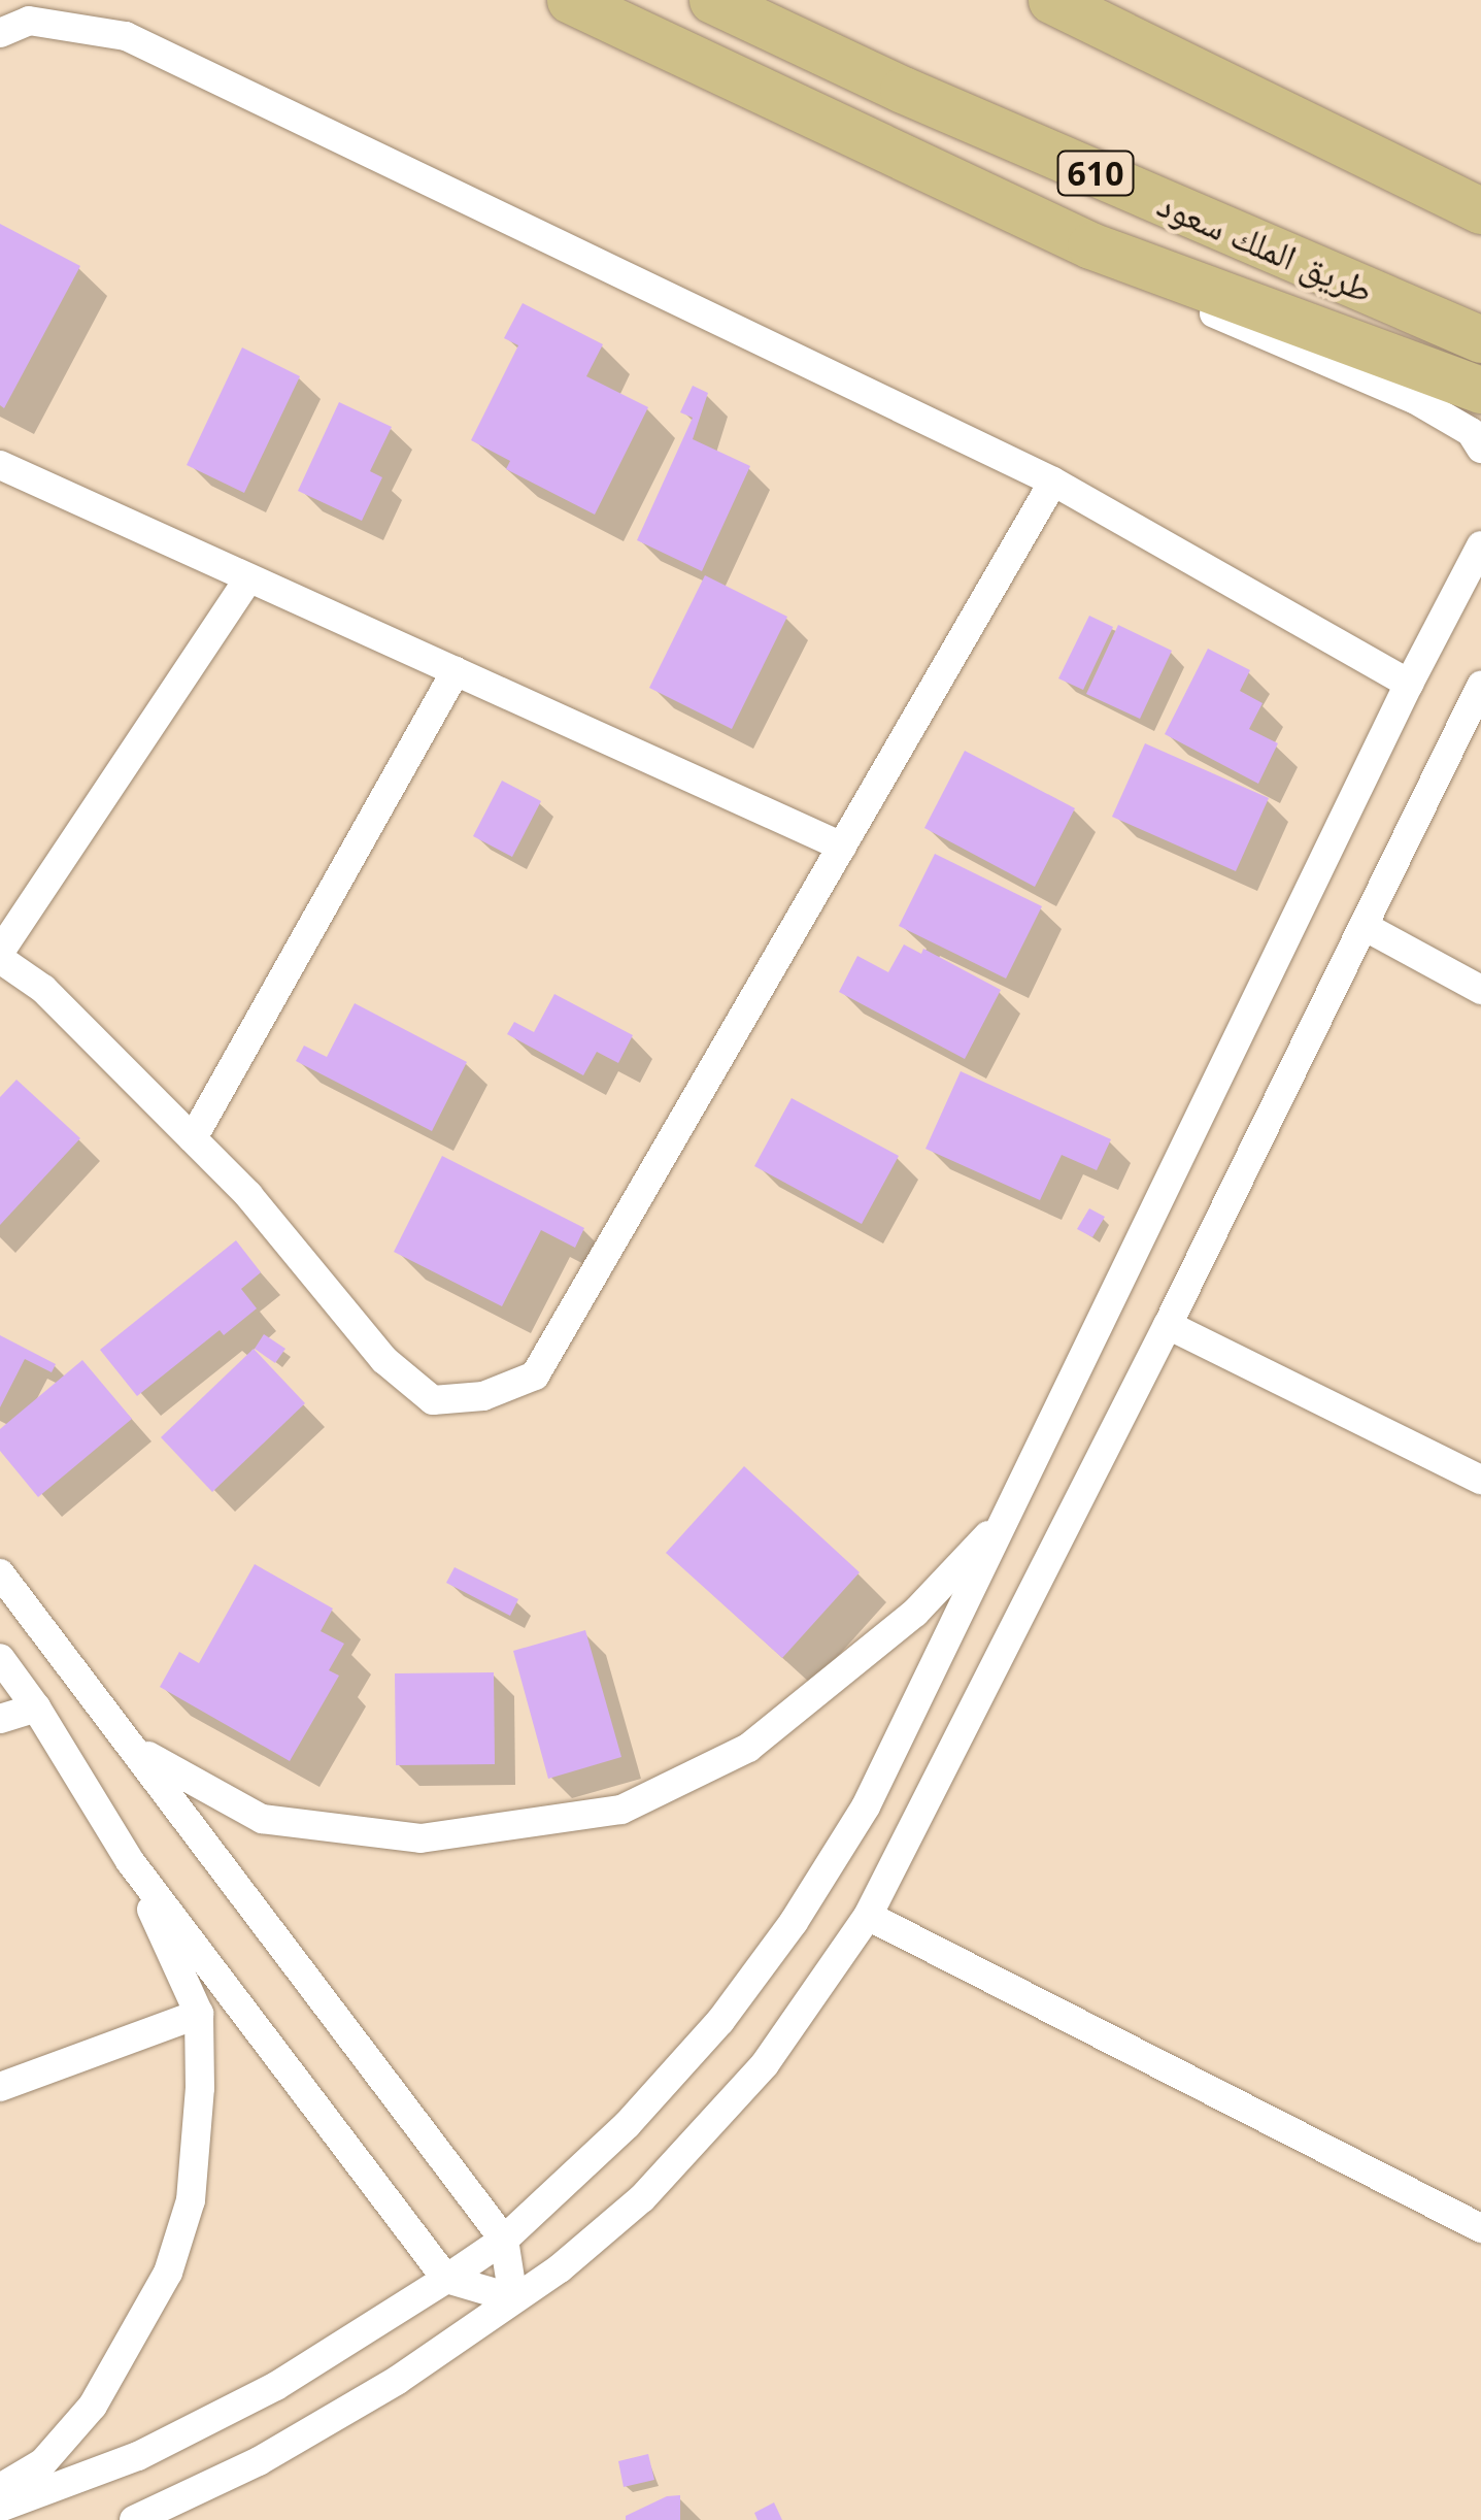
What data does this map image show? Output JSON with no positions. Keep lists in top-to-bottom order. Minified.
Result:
{"streets":{"main road":["610","طريق الملك سعود"]}}
